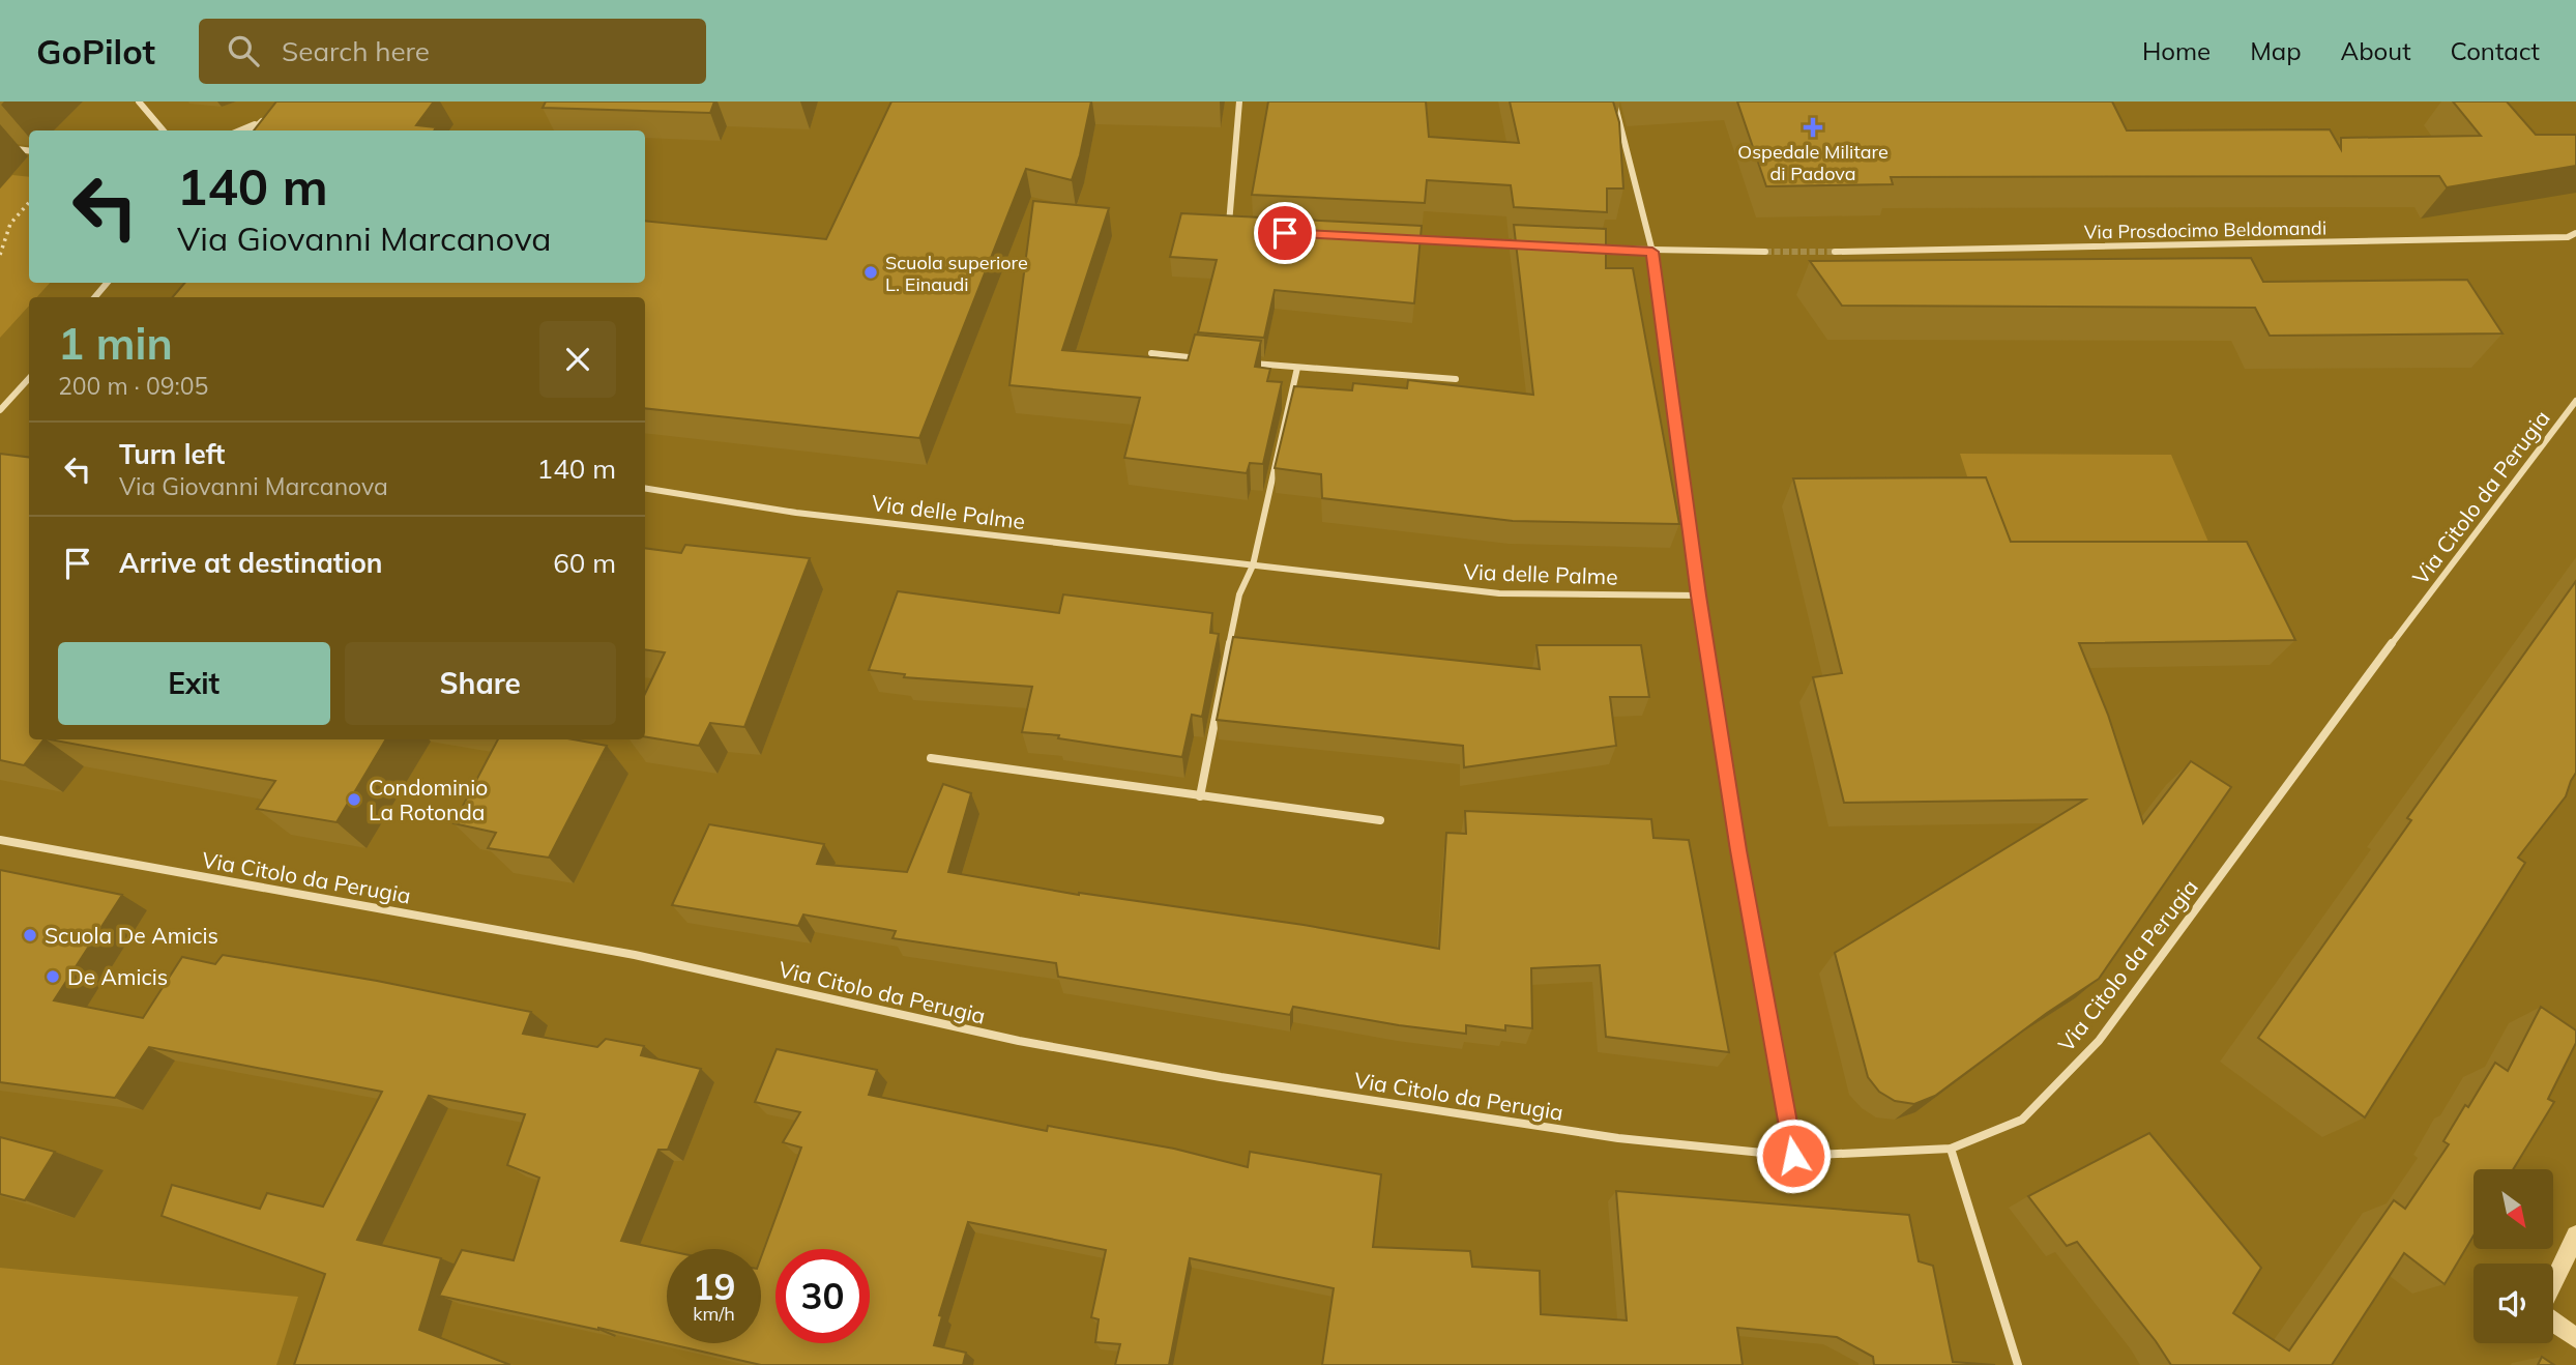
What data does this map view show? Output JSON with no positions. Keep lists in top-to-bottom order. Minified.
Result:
{"streets":{"street":["Via Prosdocimo Beldomandi","Via Citolo da Perugia","Via delle Palme"]},"places":{"health":["Ospedale Militare di Padova"],"other":["Scuola superiore L. Einaudi","Condominio La Rotonda","Scuola De Amicis","De Amicis"]},"north":"bottom right","page":{"header":"GoPilot","search":"Search here","nav":["Home","Map","About","Contact"],"turn":["140 m","Via Giovanni Marcanova"],"heading":["1 min","200 m · 09:05"],"list":[{"name":"Turn left","note":"Via Giovanni Marcanova","value":"140 m"},{"name":"Arrive at destination","value":"60 m"}],"buttons":["Exit","Share"],"speed":"19 km/h","limit":"30"}}
